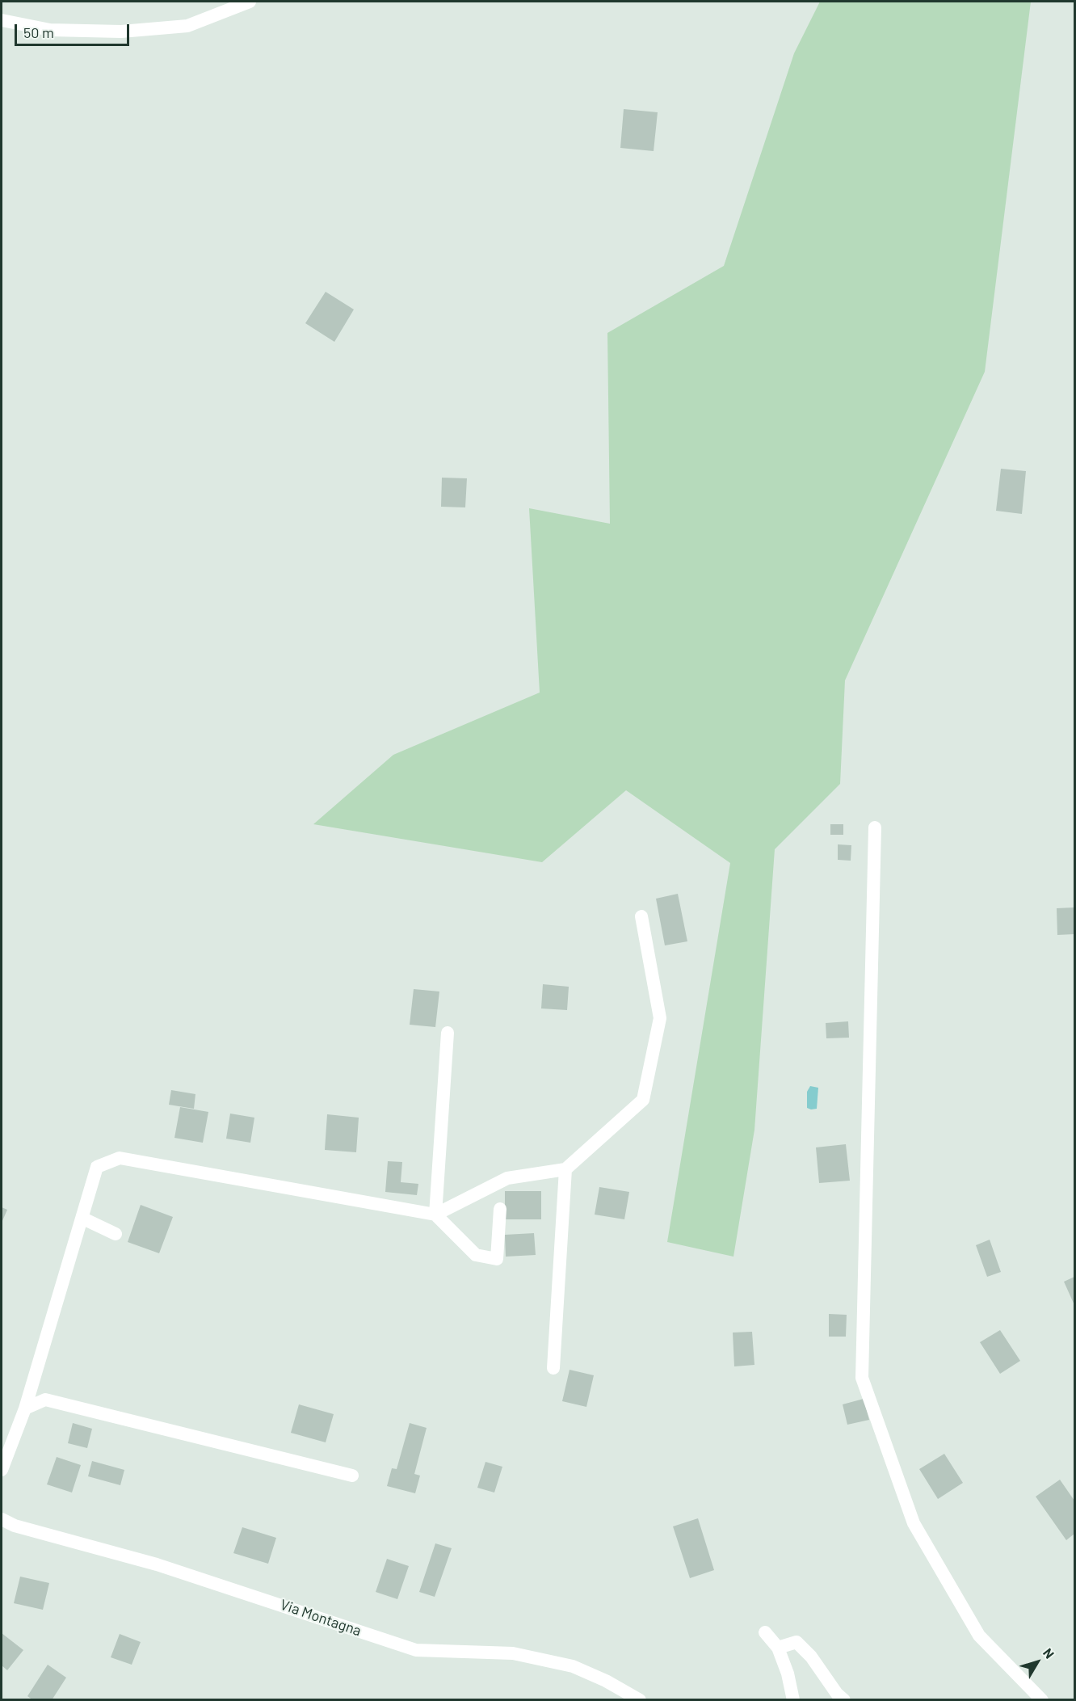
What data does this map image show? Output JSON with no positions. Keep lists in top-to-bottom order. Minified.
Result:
{"streets":{"street":["Via Montagna"]},"scale_bar":"50 m","north":"top right"}
